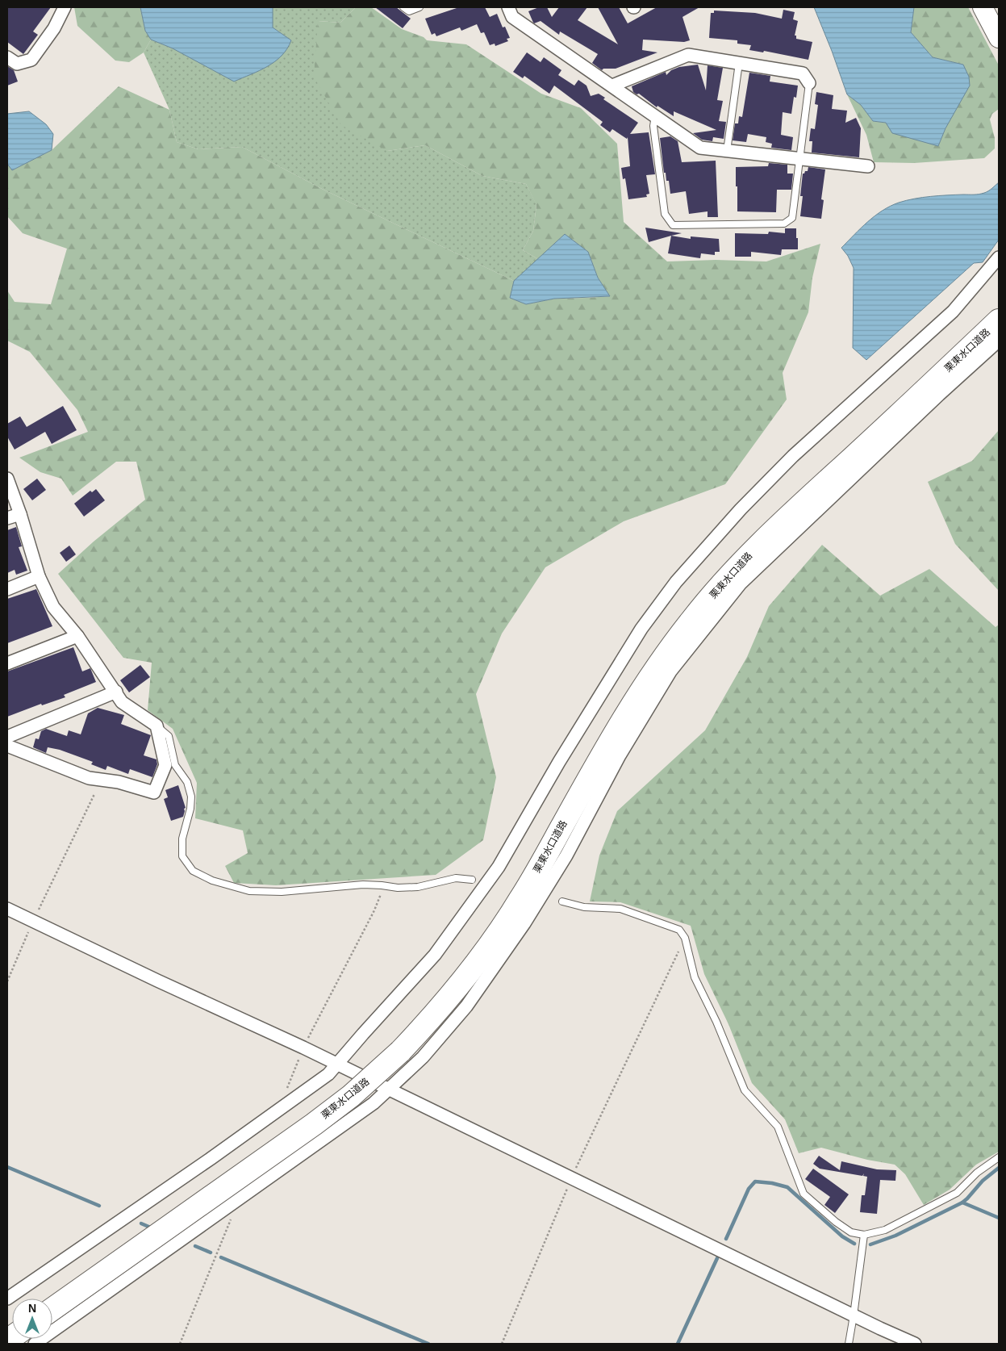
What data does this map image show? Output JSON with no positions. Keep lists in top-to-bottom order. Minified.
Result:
{"streets":{"highway":["栗東水口道路"]},"north":"top"}
